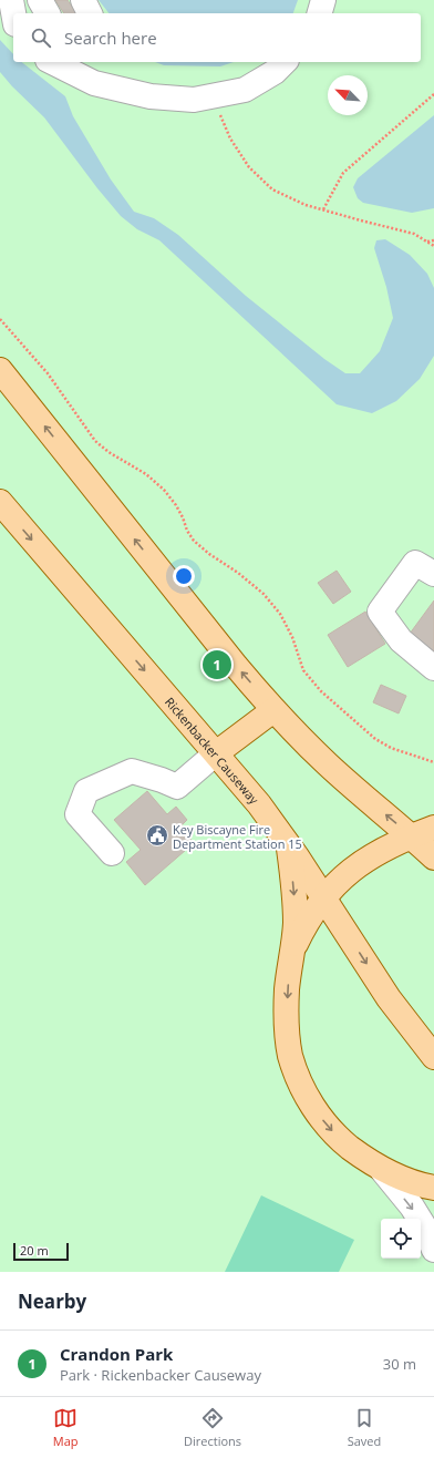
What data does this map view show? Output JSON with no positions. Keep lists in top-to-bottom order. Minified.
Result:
{"streets":{"main road":["Rickenbacker Causeway"]},"places":{"public building":["Key Biscayne Fire Department Station 15"]},"scale_bar":"20 m","north":"top left","page":{"search":"Search here","pins":"1","scale":"20 m","heading":"Nearby","list":[{"mark":"1","name":"Crandon Park","note":"Park · Rickenbacker Causeway","value":"30 m"}],"nav":["Map","Directions","Saved"]}}
